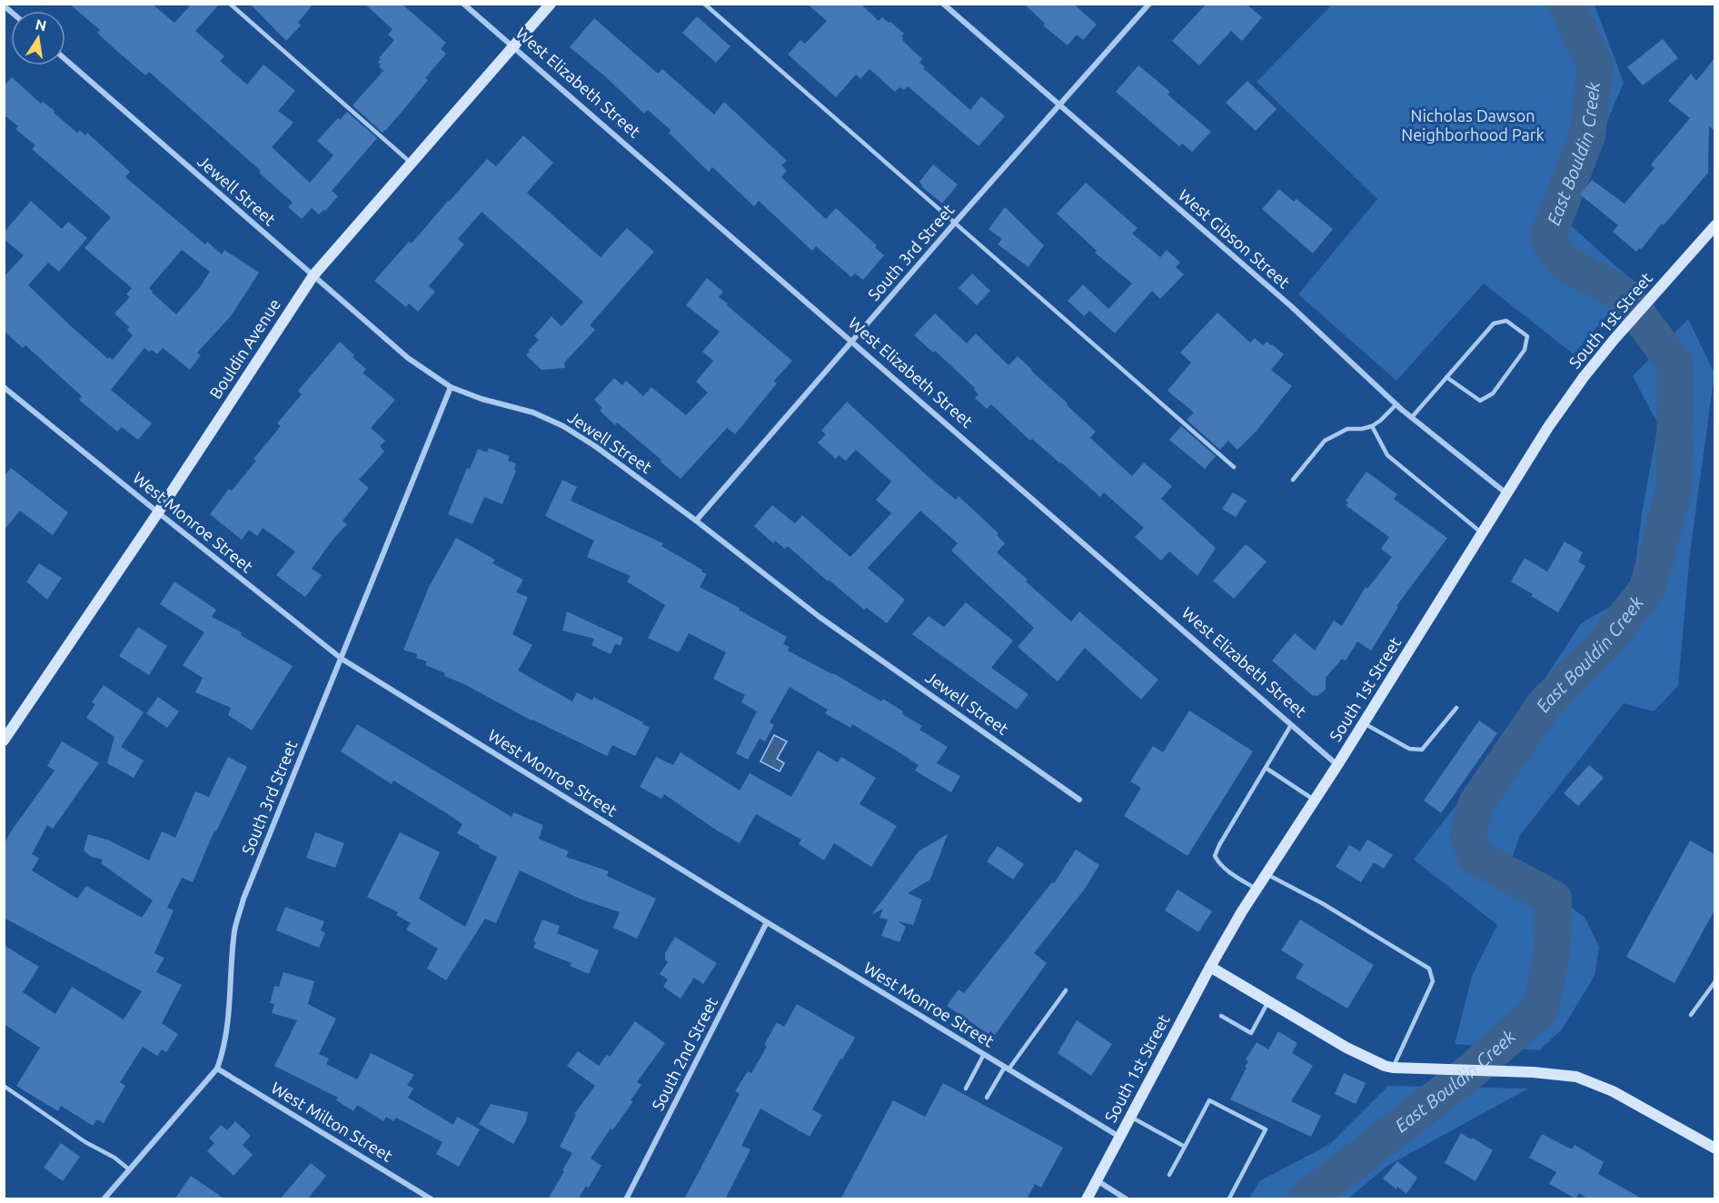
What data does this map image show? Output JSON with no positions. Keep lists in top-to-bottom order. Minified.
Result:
{"streets":{"street":["West Elizabeth Street","Jewell Street","West Gibson Street","South 3rd Street","South 1st Street","Bouldin Avenue","West Monroe Street","South 2nd Street","West Milton Street"]},"crossings":[["West Elizabeth Street","South 3rd Street"],["West Elizabeth Street","South 1st Street"],["West Elizabeth Street","Bouldin Avenue"],["Jewell Street","South 3rd Street"],["Jewell Street","Bouldin Avenue"],["West Gibson Street","South 3rd Street"],["West Gibson Street","South 1st Street"],["South 3rd Street","West Monroe Street"],["South 3rd Street","West Milton Street"],["South 1st Street","West Monroe Street"],["Bouldin Avenue","West Monroe Street"],["West Monroe Street","South 2nd Street"]],"water":["East Bouldin Creek"],"parks":["Nicholas Dawson Neighborhood Park"],"north":"top"}
